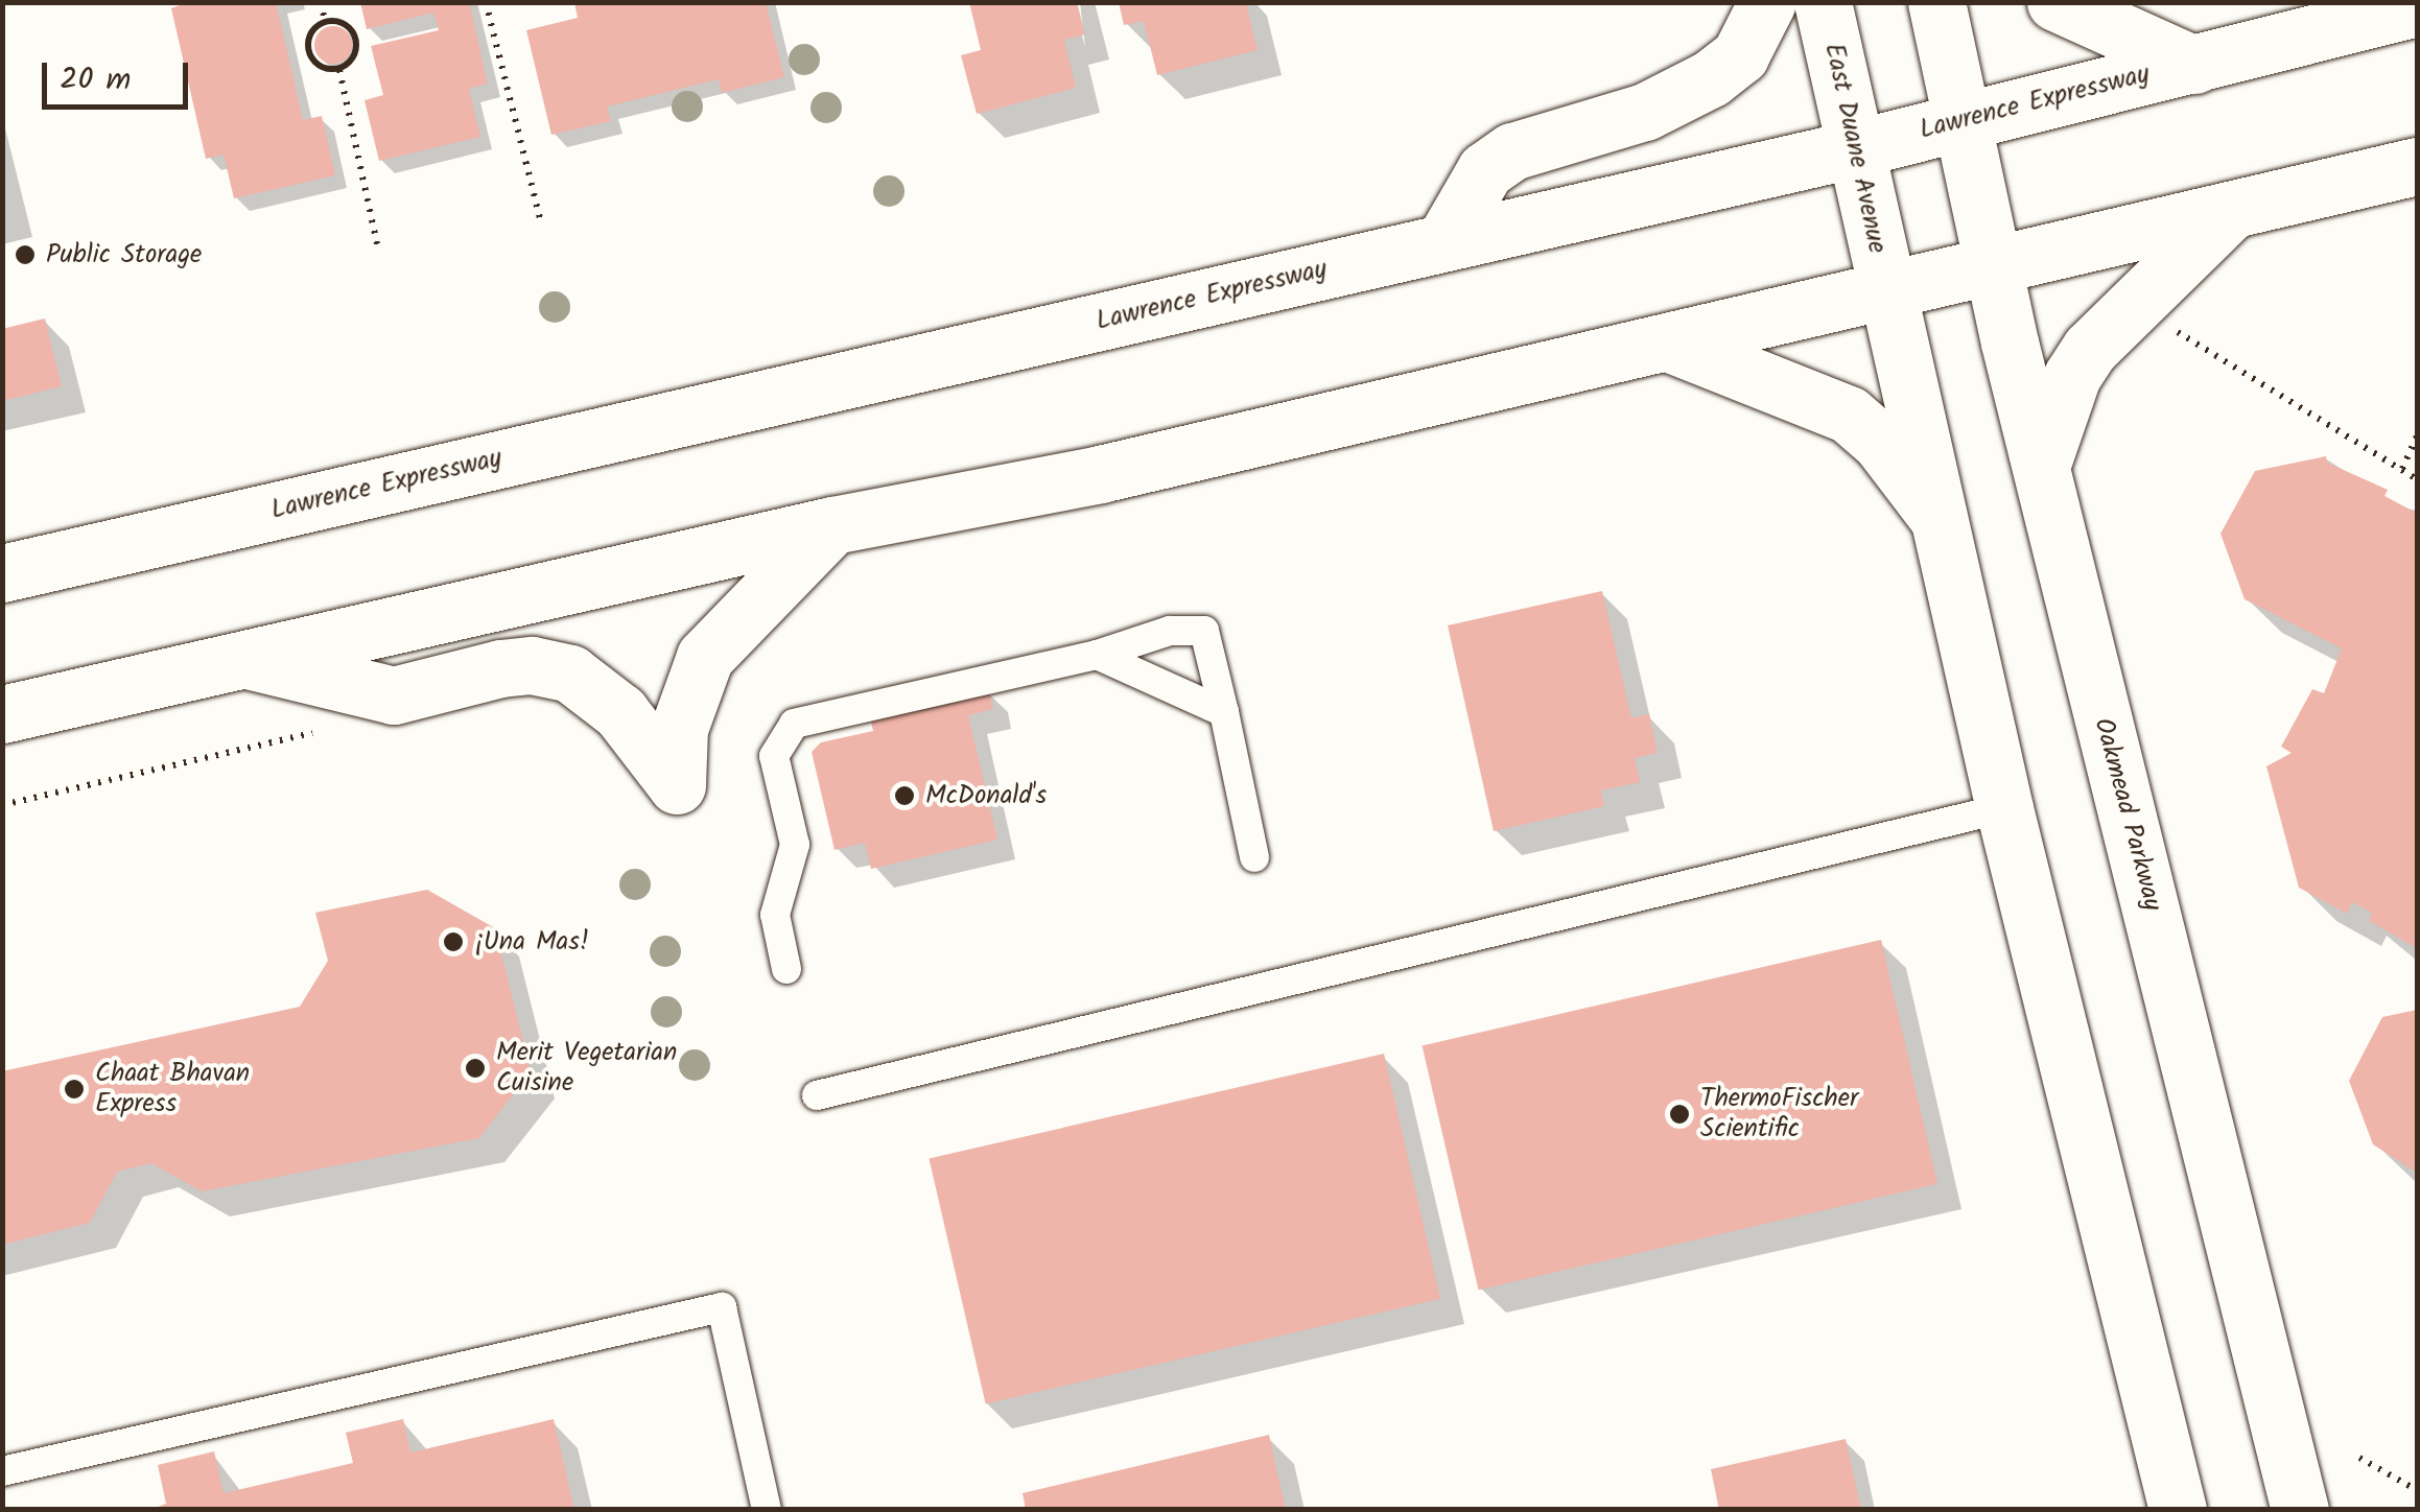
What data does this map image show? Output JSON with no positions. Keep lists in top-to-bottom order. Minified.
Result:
{"streets":{"main road":["Lawrence Expressway","East Duane Avenue","Oakmead Parkway"]},"crossings":[["Lawrence Expressway","East Duane Avenue"],["Lawrence Expressway","Oakmead Parkway"]],"places":["Public Storage","McDonald's","¡Una Mas!","Merit Vegetarian Cuisine","Chaat Bhavan Express","ThermoFischer Scientific"],"scale_bar":"20 m"}
